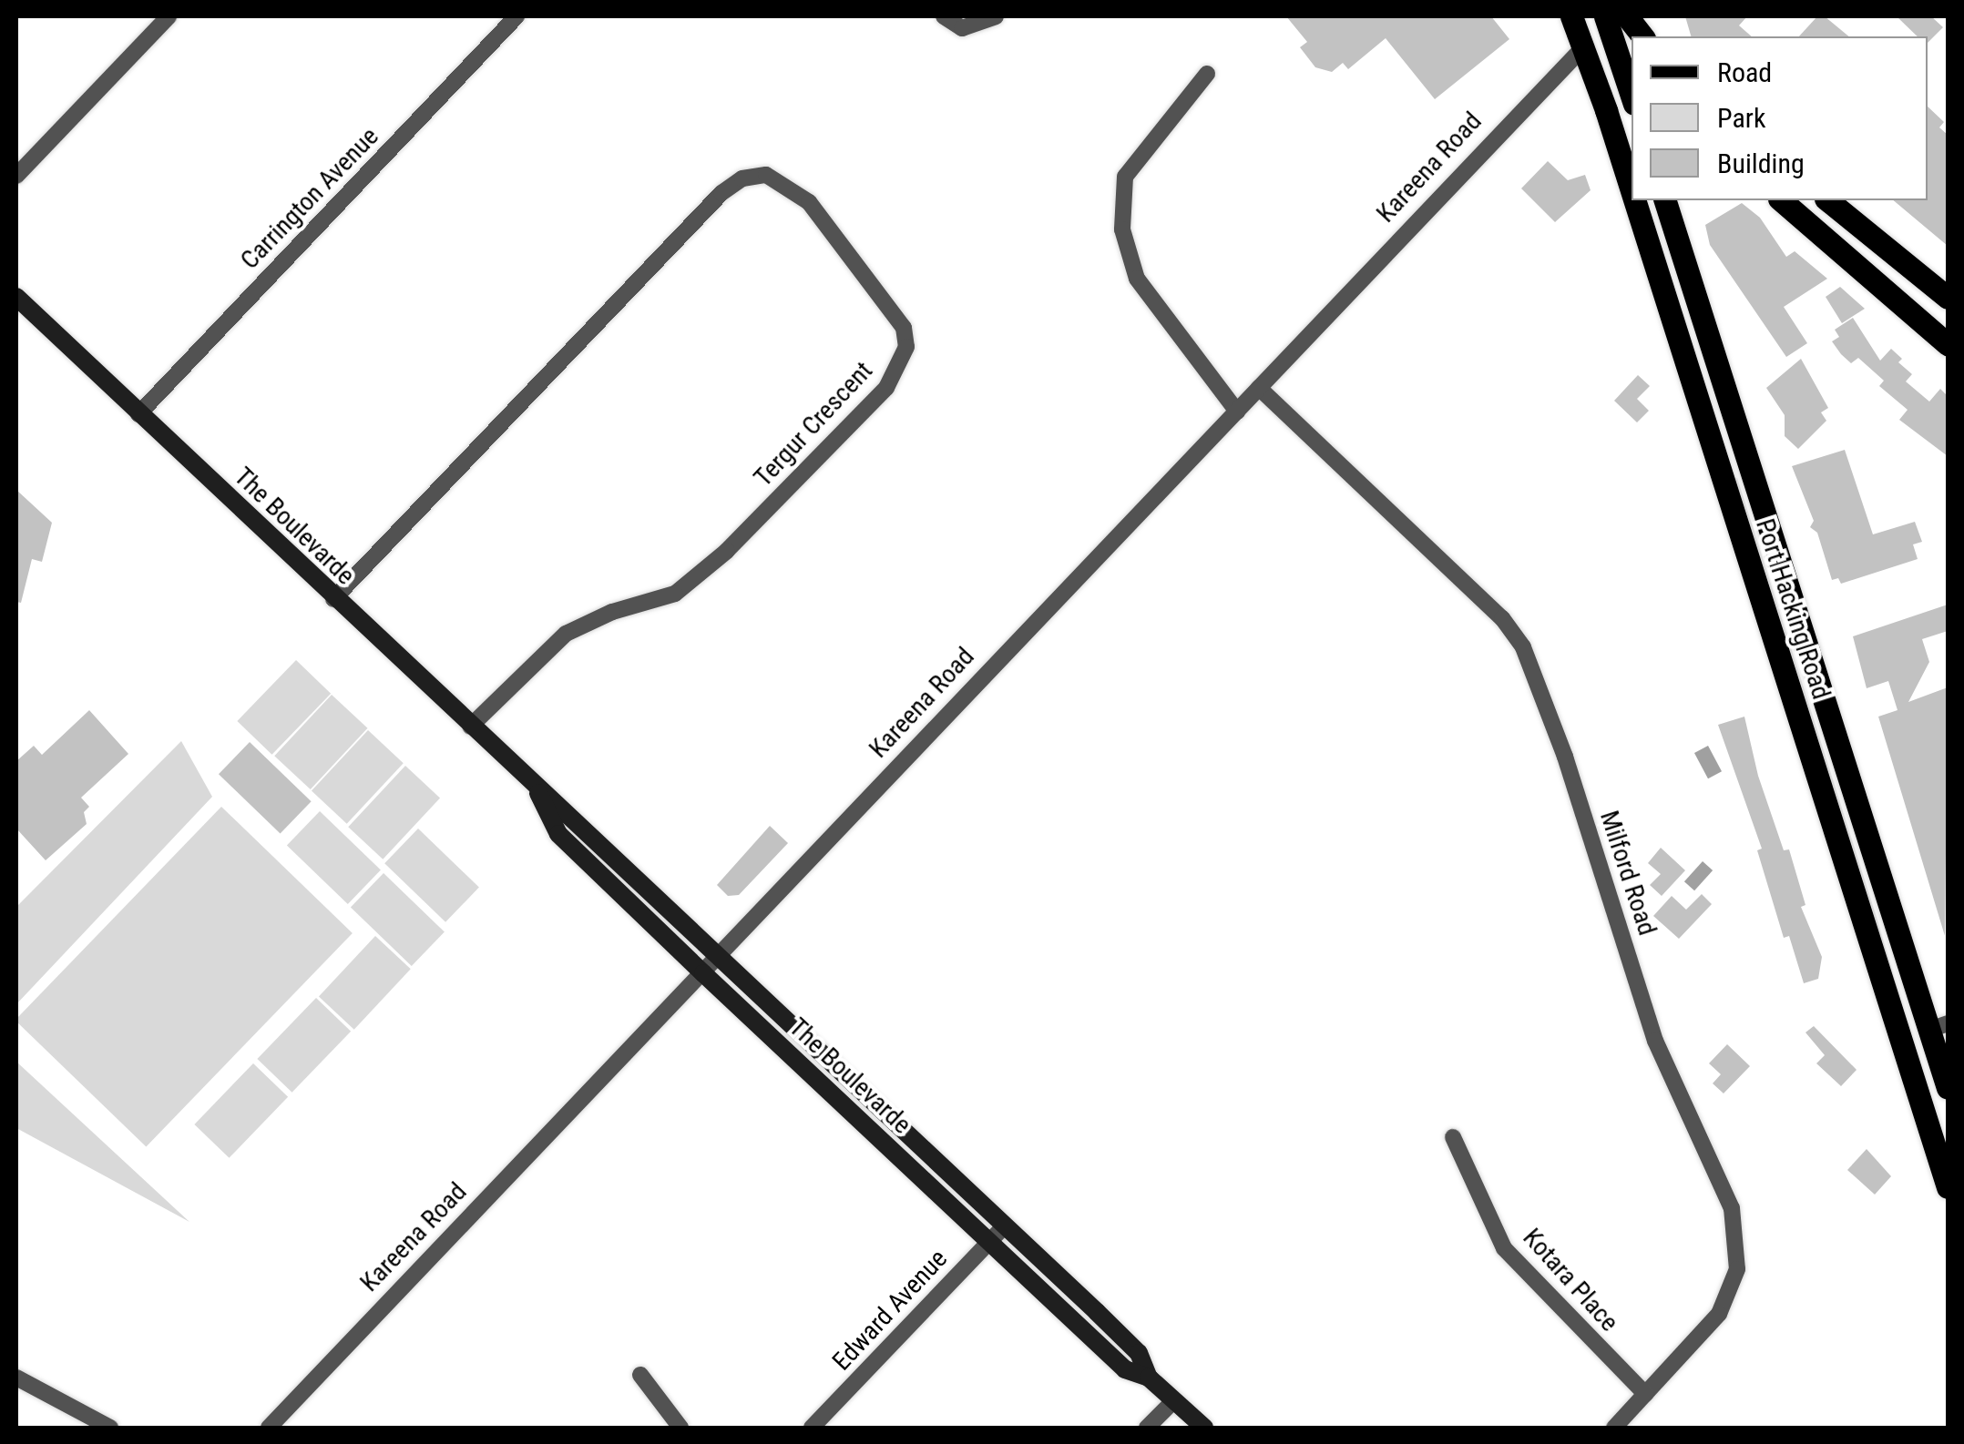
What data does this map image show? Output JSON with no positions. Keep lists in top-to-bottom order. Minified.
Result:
{"streets":{"main road":["The Boulevarde","Port Hacking Road"],"street":["Kareena Road","Carrington Avenue","Tergur Crescent","Milford Road","Kotara Place","Edward Avenue"]},"crossings":[["Kareena Road","The Boulevarde"],["Kareena Road","Port Hacking Road"],["Kareena Road","Milford Road"],["Carrington Avenue","The Boulevarde"],["Tergur Crescent","The Boulevarde"],["The Boulevarde","Edward Avenue"],["Milford Road","Kotara Place"]],"legend":["Road","Park","Building"]}
